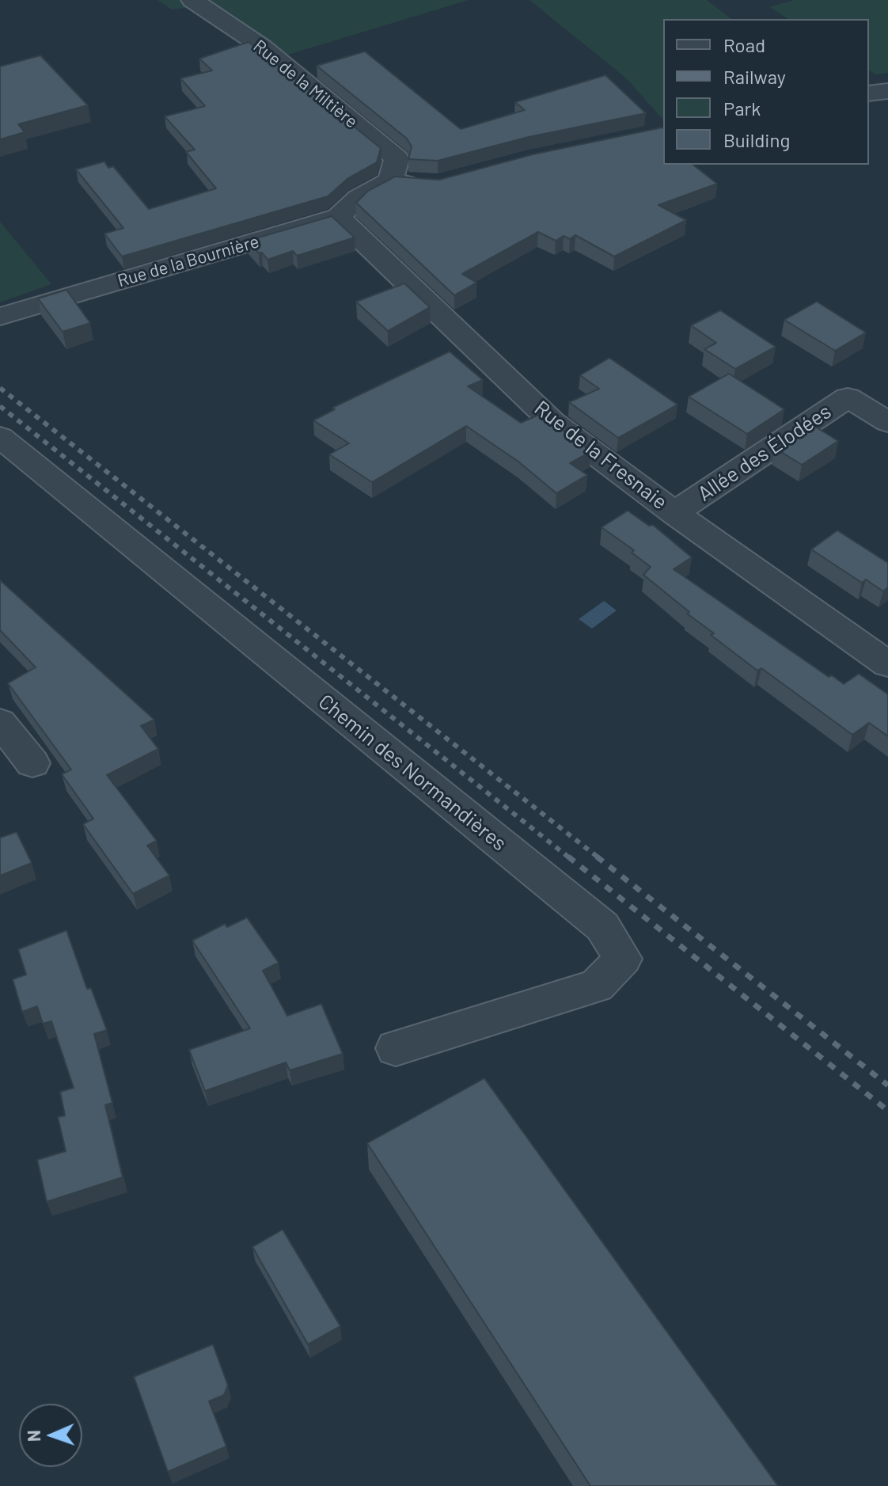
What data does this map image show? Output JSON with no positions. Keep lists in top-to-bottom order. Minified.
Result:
{"streets":{"street":["Rue de la Miltière","Rue de la Bournière","Allée des Élodées","Rue de la Fresnaie","Chemin des Normandières"]},"crossings":[["Rue de la Miltière","Rue de la Bournière"],["Rue de la Bournière","Rue de la Fresnaie"],["Allée des Élodées","Rue de la Fresnaie"]],"legend":["Road","Railway","Park","Building"],"north":"left"}
